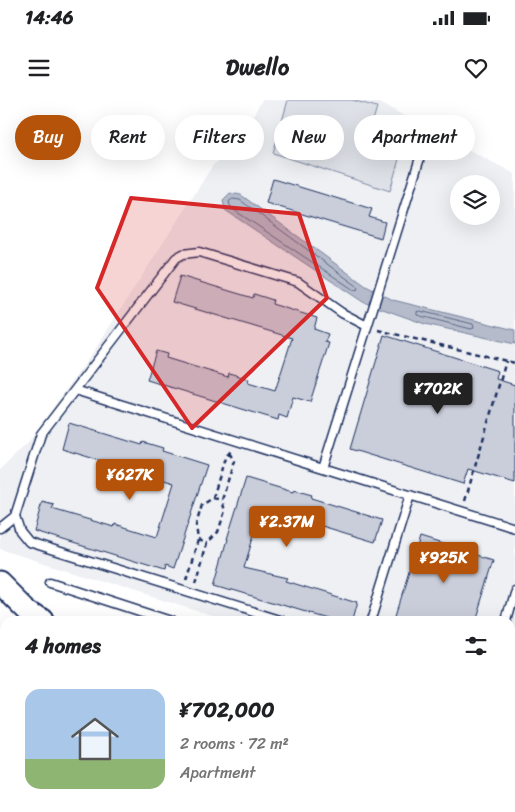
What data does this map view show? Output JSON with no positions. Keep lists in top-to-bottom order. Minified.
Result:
{"page":{"status":"14:46","header":"Dwello","chip":["Buy","Rent","Filters","New","Apartment"],"price":["¥702K","¥627K","¥2.37M","¥925K"],"heading":"4 homes","list":[{"name":"¥702,000","note":"2 rooms · 72 m² · Apartment"}]}}
